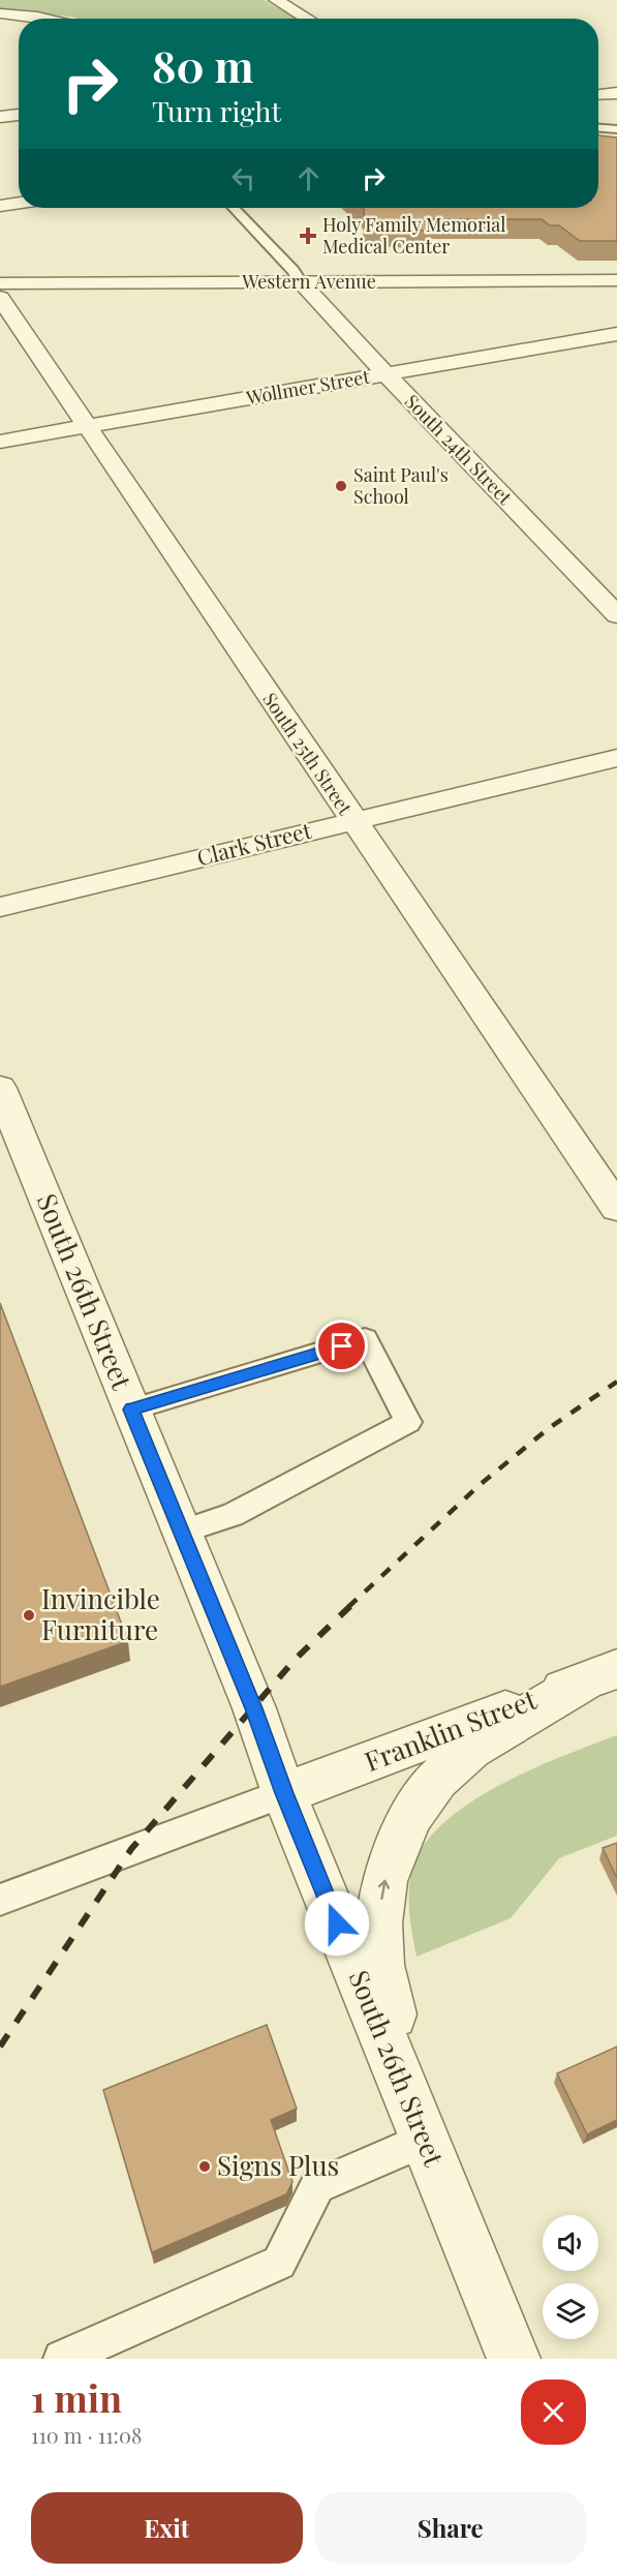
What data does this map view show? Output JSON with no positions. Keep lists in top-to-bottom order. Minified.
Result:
{"streets":{"street":["Western Avenue","Wollmer Street","South 24th Street","South 25th Street","Clark Street","South 26th Street","Franklin Street"]},"crossings":[["Western Avenue","South 24th Street"],["Wollmer Street","South 24th Street"],["Wollmer Street","South 25th Street"],["South 25th Street","Clark Street"],["South 26th Street","Franklin Street"]],"places":{"health":["Holy Family Memorial Medical Center"],"other":["Saint Paul's School","Invincible Furniture","Signs Plus"]},"page":{"turn":["80 m","Turn right"],"heading":["1 min","110 m · 11:08"],"buttons":["Exit","Share"]}}
